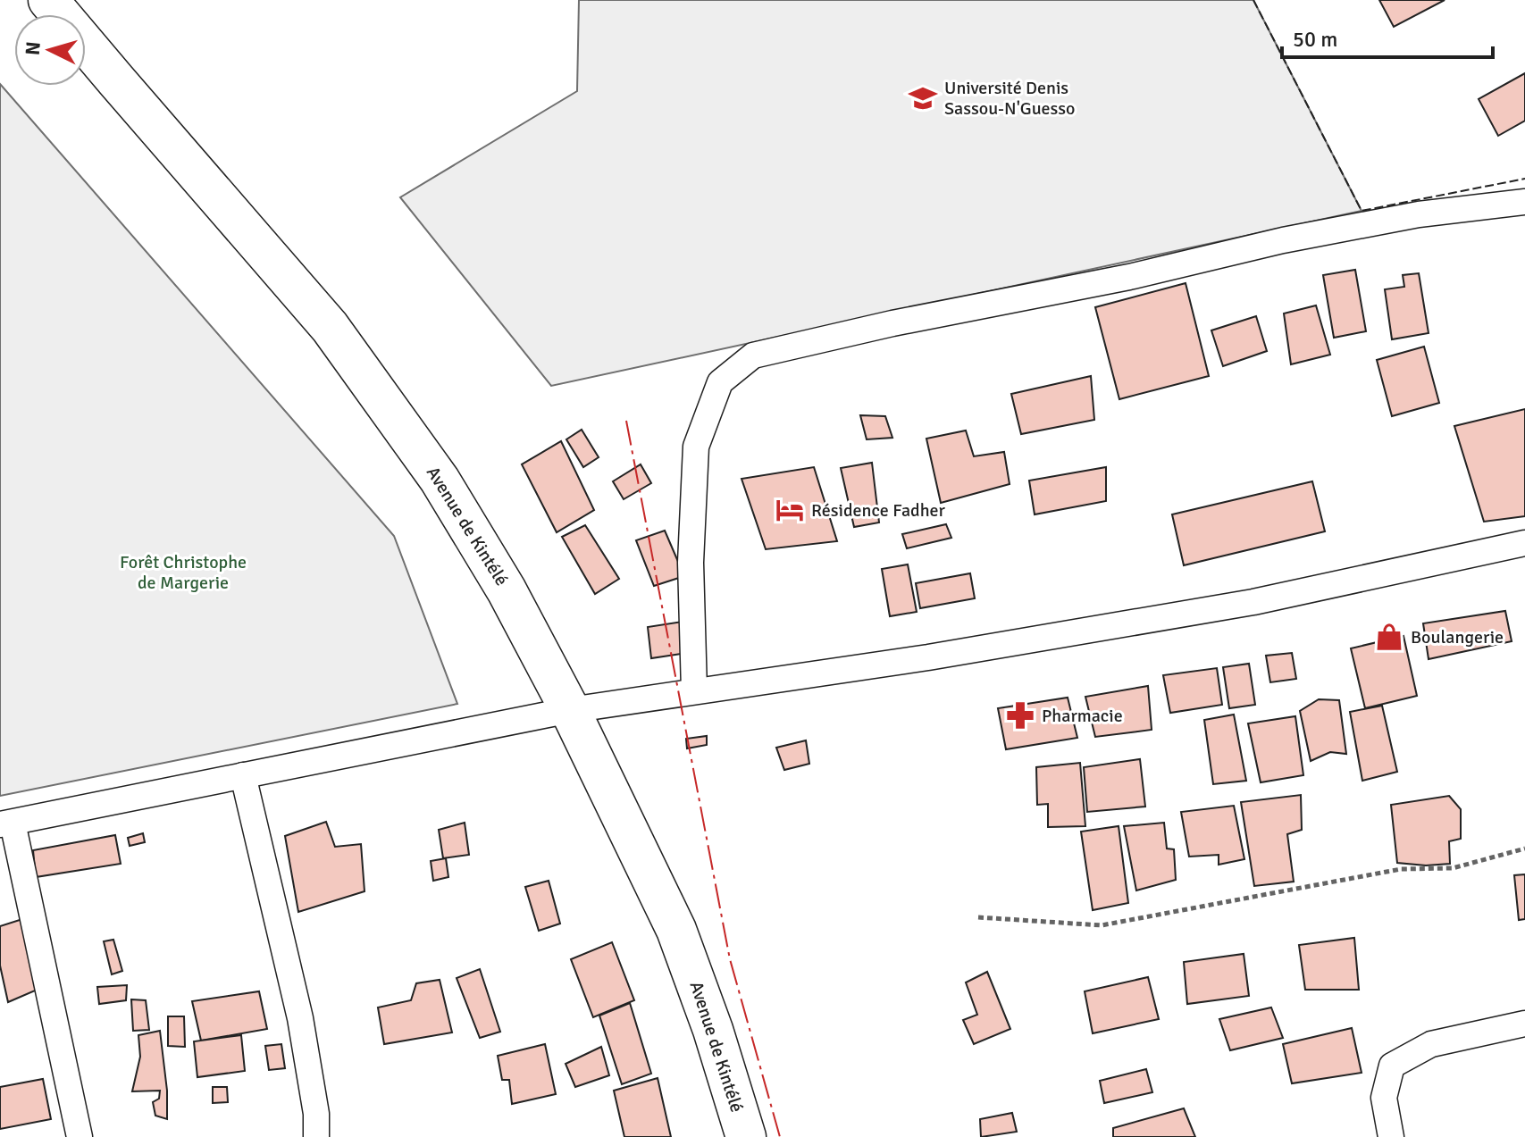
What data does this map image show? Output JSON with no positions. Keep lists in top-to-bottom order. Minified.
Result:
{"streets":{"main road":["Avenue de Kintélé"]},"parks":["Forêt Christophe de Margerie"],"places":{"school or university":["Université Denis Sassou-N'Guesso"],"hotel":["Résidence Fadher"],"shop":["Boulangerie"],"pharmacy":["Pharmacie"]},"scale_bar":"50 m","north":"left"}
